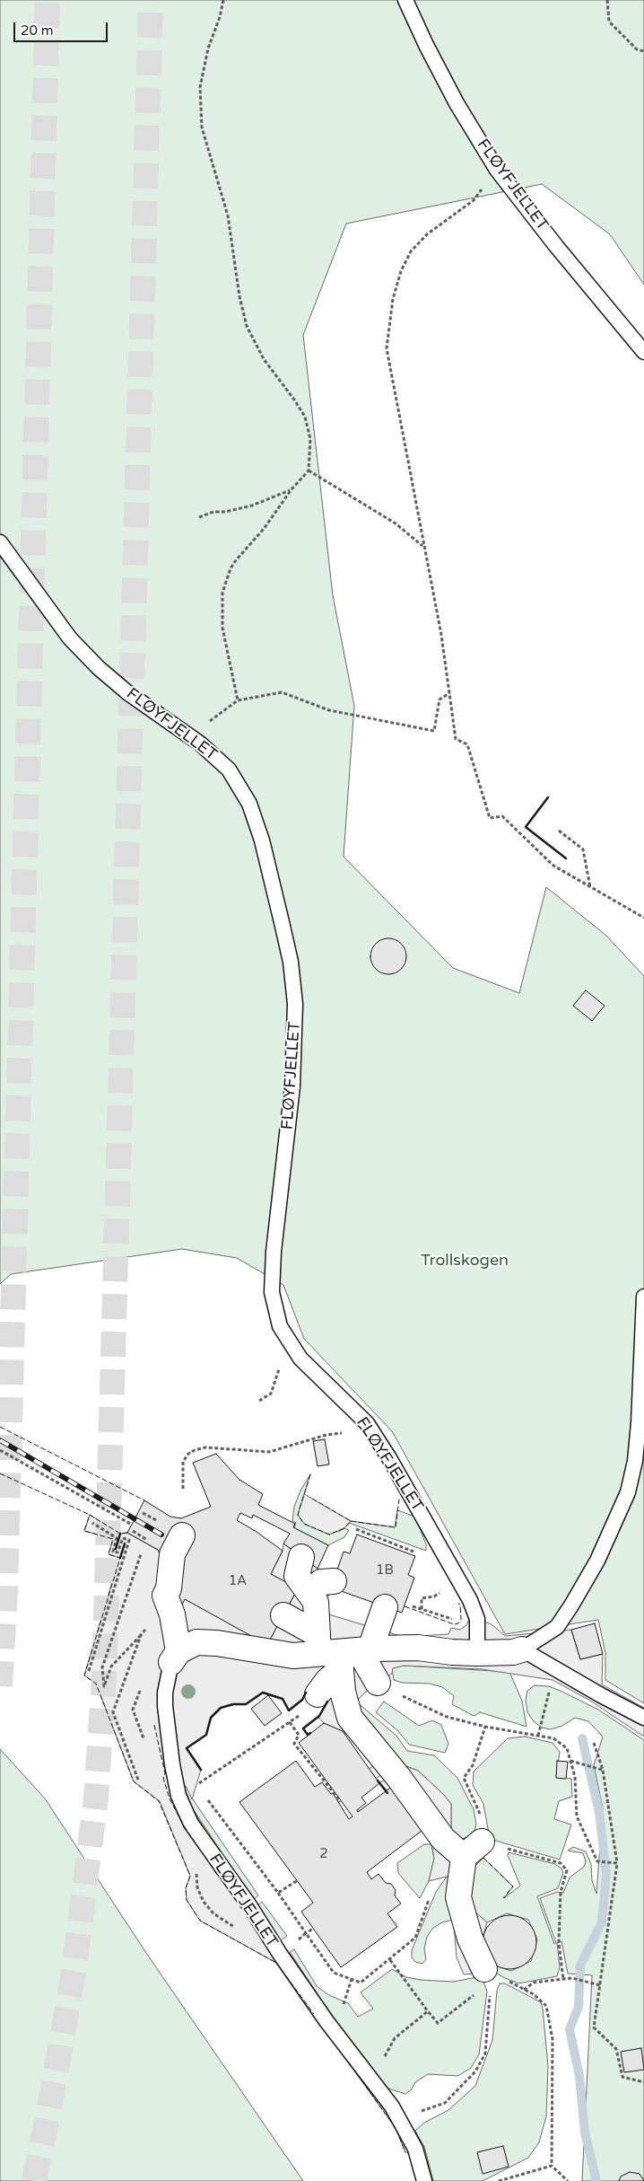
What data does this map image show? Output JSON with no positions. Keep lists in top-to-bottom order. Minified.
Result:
{"streets":{"street":["FLØYFJELLET"]},"parks":["Trollskogen"],"house_numbers":["1B","1A","2"],"scale_bar":"20 m"}
